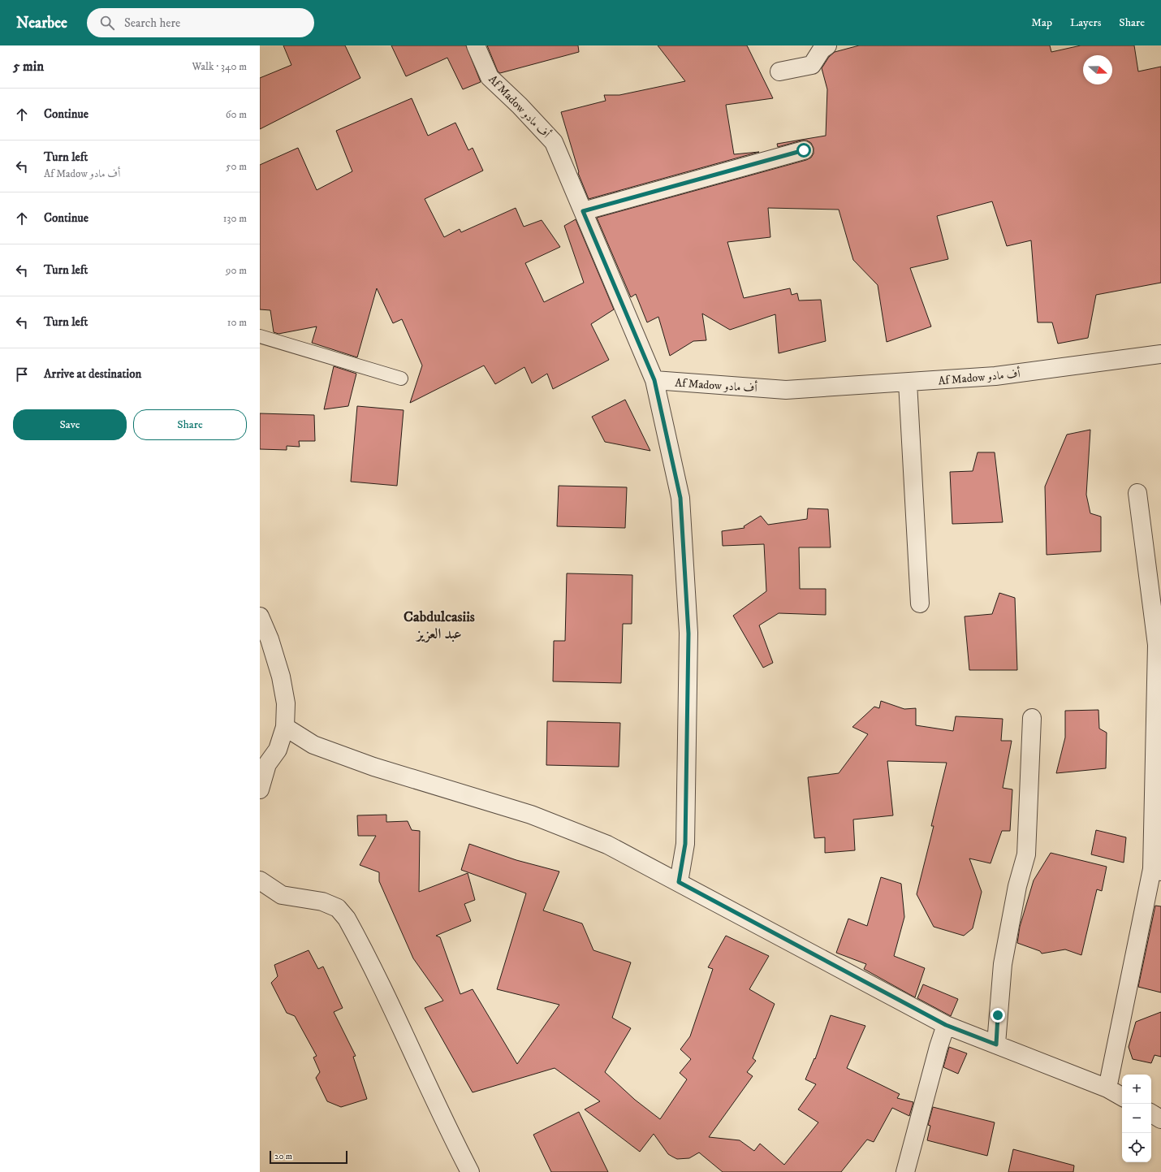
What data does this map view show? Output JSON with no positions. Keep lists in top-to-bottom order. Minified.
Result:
{"streets":{"street":["Af Madow أف مادو"]},"districts":["Cabdulcasiis عبد العزيز"],"scale_bar":"20 m","north":"right","page":{"header":"Nearbee","search":"Search here","nav":["Map","Layers","Share"],"heading":["5 min","Walk · 340 m"],"list":[["Continue","60 m"],["Turn left","Af Madow أف مادو","50 m"],["Continue","130 m"],["Turn left","90 m"],["Turn left","10 m"],"Arrive at destination"],"buttons":["Save","Share"],"map_buttons":["+","−"],"scale":"20 m"}}
